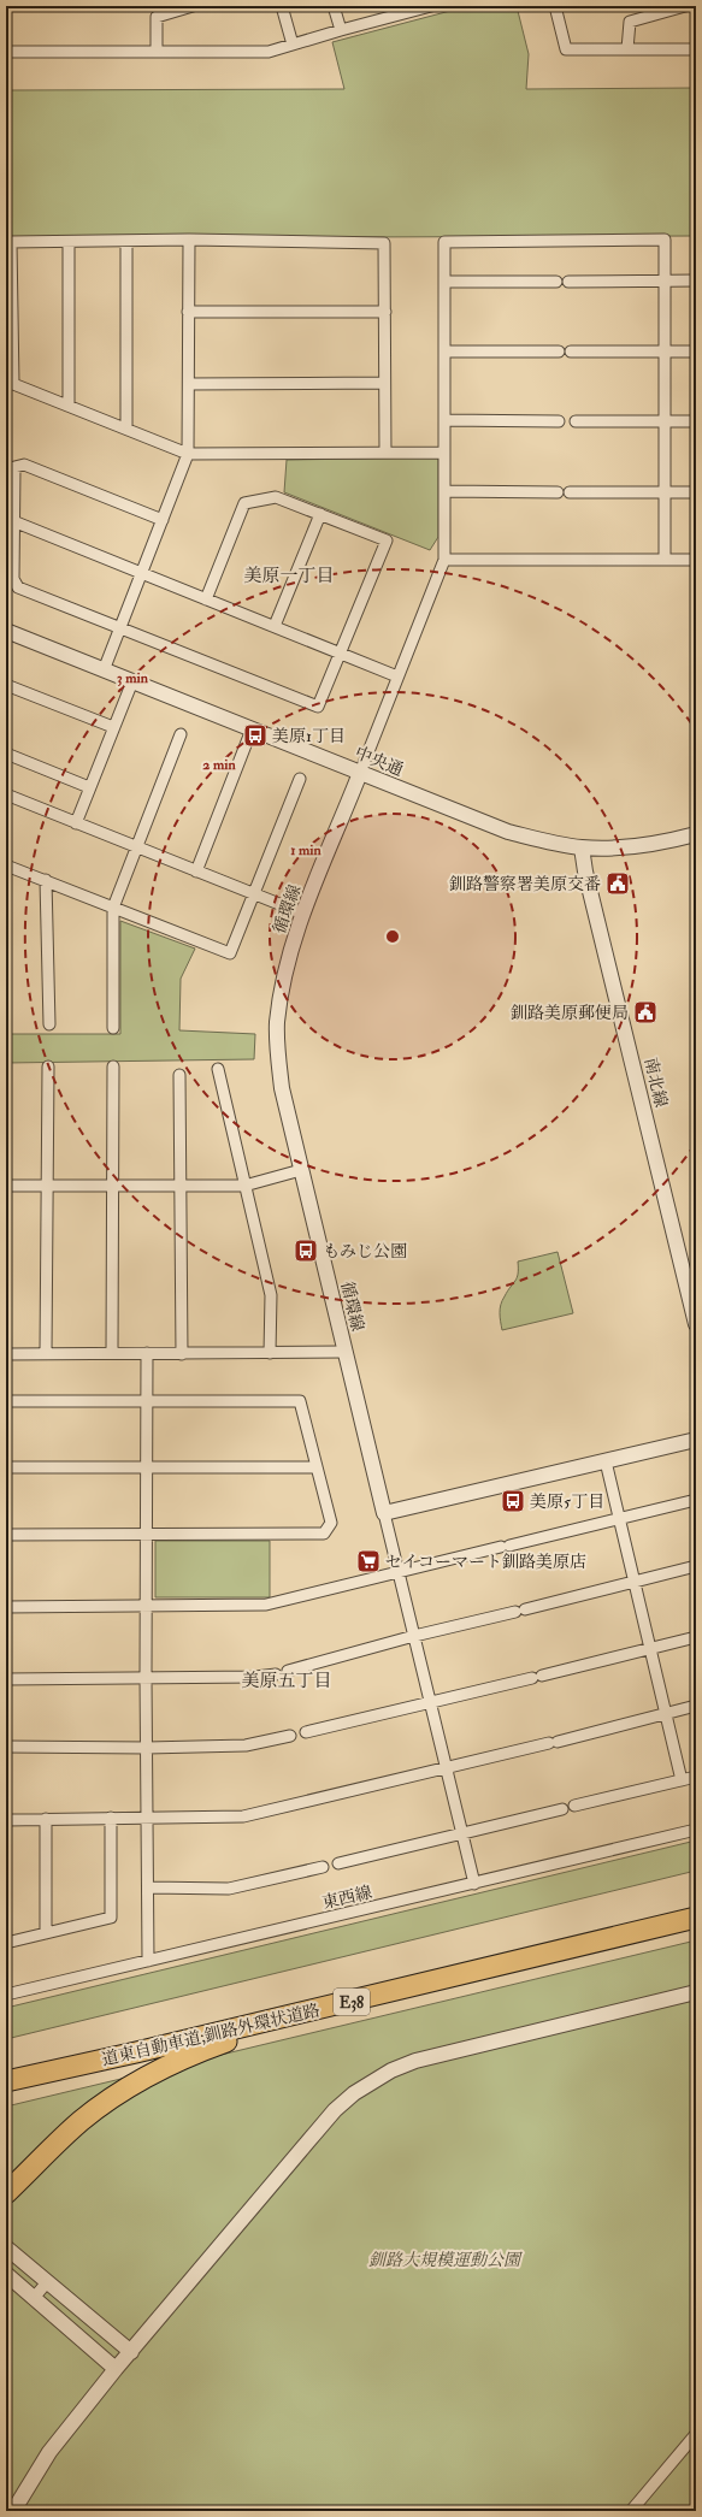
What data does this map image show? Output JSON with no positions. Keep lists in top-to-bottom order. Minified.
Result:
{"streets":{"highway":["E38","道東自動車道;釧路外環状道路"],"street":["中央通","循環線","南北線","東西線"]},"crossings":[["中央通","循環線"],["中央通","南北線"]],"districts":["美原一丁目","美原五丁目"],"parks":["釧路大規模運動公園"],"places":{"bus stop":["美原1丁目","もみじ公園","美原5丁目"],"public building":["釧路警察署美原交番","釧路美原郵便局"],"supermarket":["セイコーマート釧路美原店"]},"rings":["3 min","2 min","1 min"]}
